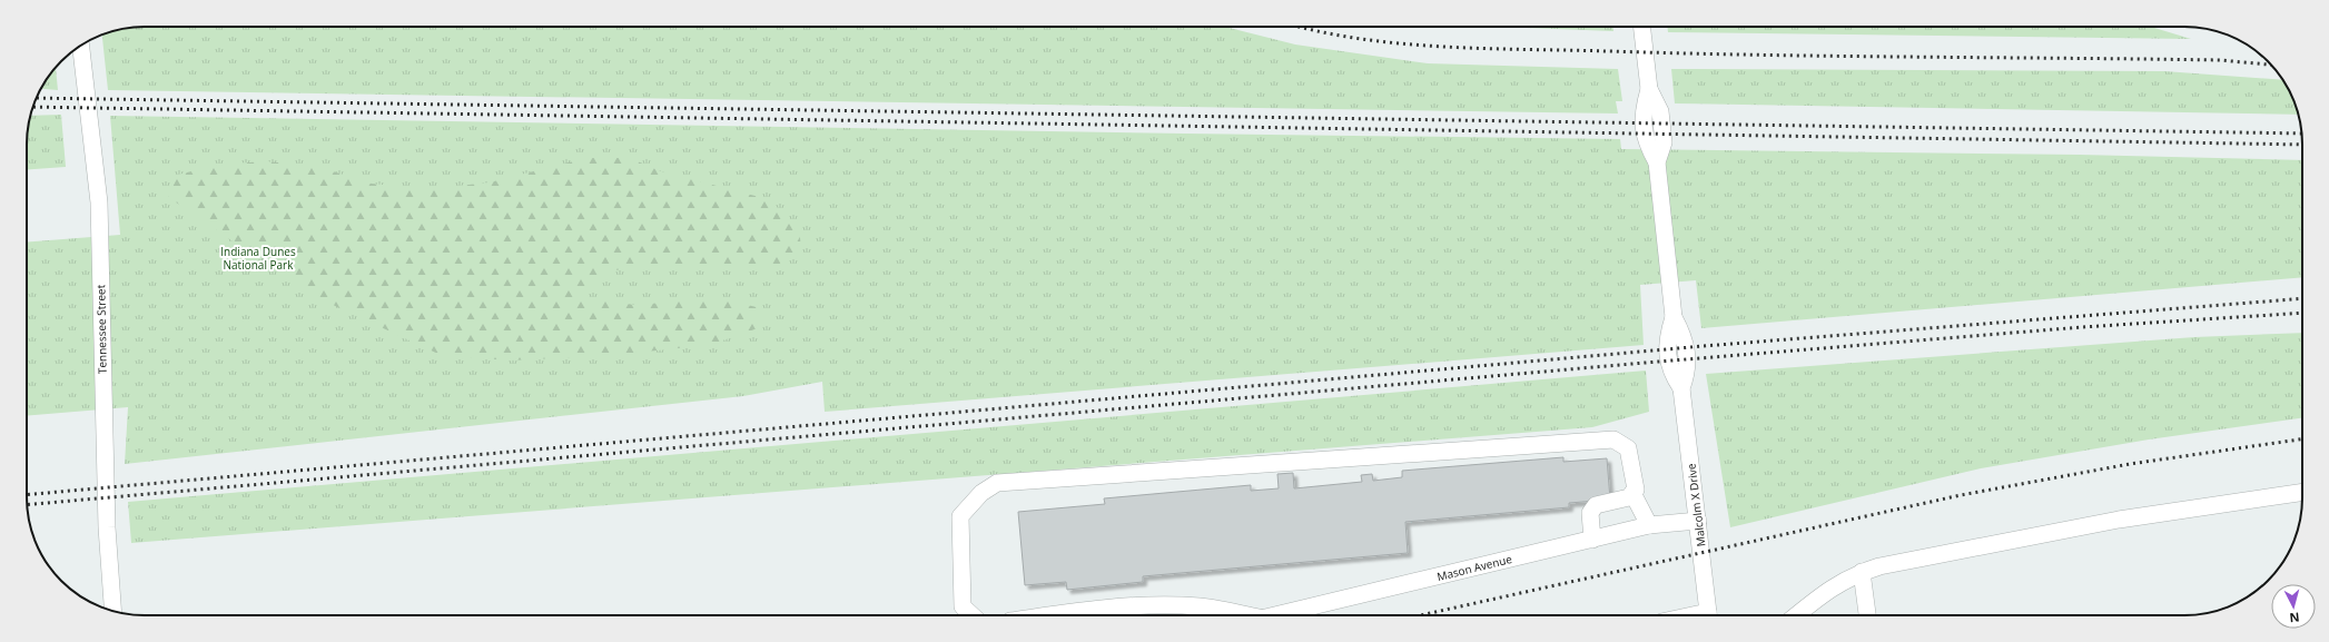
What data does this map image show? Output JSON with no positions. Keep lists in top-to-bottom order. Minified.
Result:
{"streets":{"street":["Tennessee Street","Malcolm X Drive","Mason Avenue"]},"crossings":[["Malcolm X Drive","Mason Avenue"]],"parks":["Indiana Dunes National Park"],"north":"bottom"}
